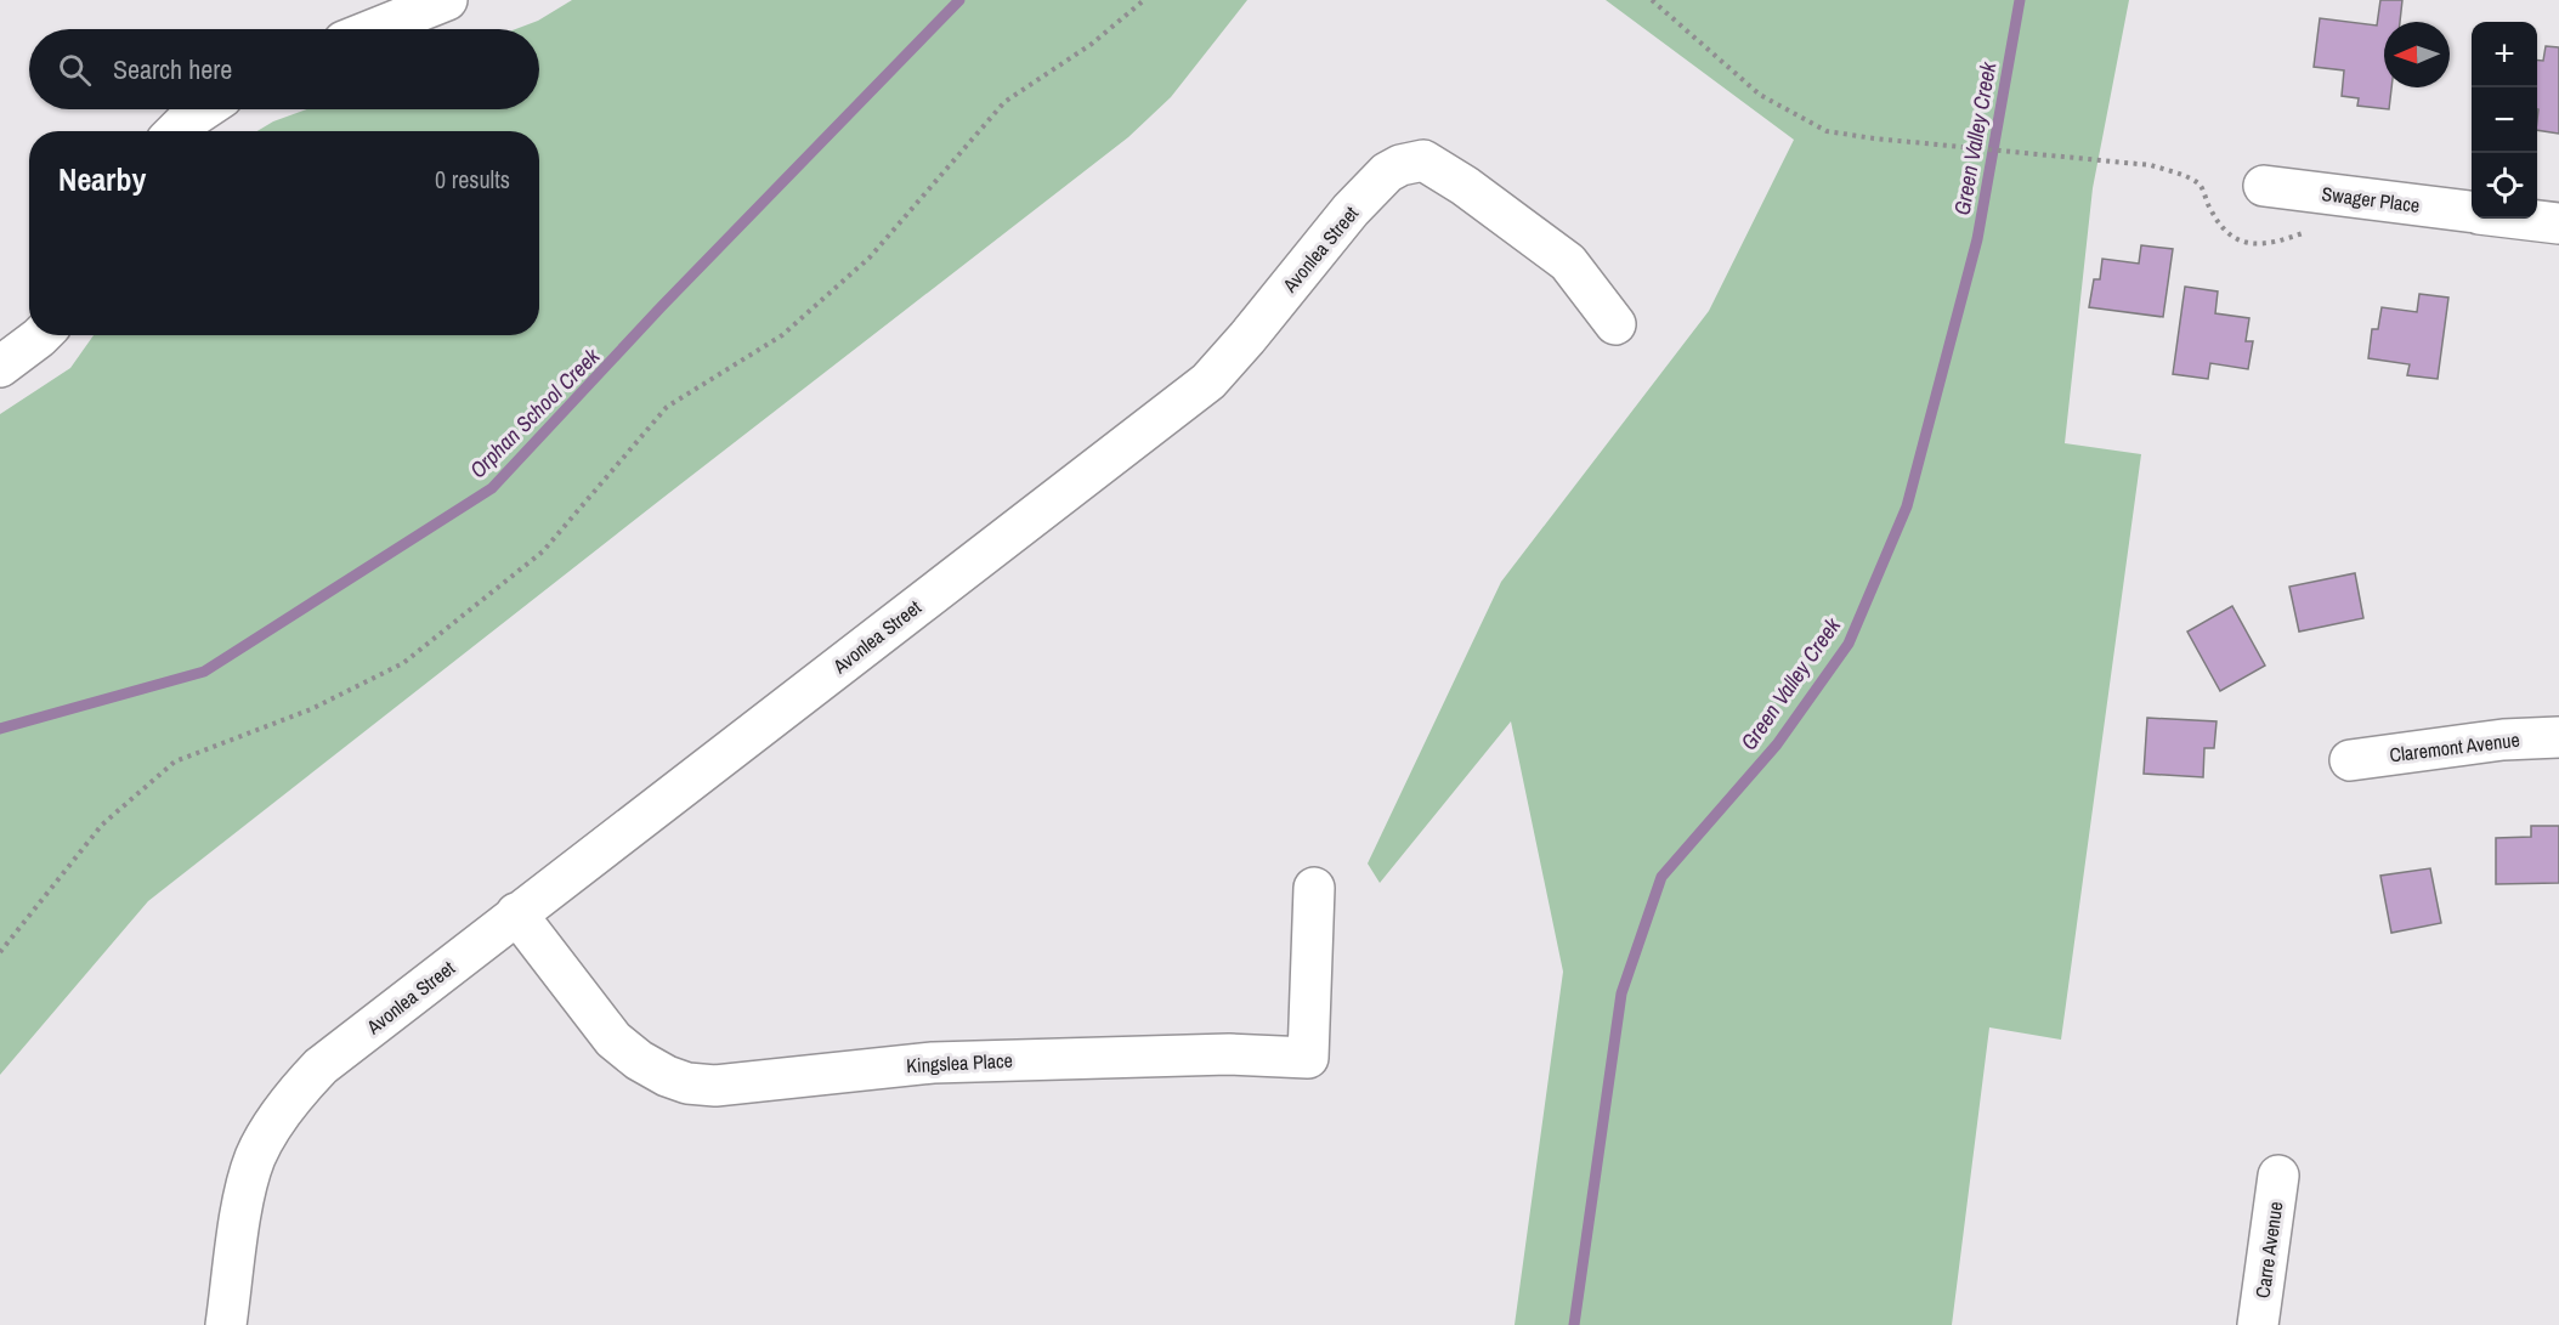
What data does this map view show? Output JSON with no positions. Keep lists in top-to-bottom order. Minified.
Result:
{"streets":{"street":["Swager Place","Avonlea Street","Claremont Avenue","Kingslea Place","Carre Avenue"]},"crossings":[["Avonlea Street","Kingslea Place"]],"water":["Green Valley Creek","Orphan School Creek"],"north":"left","page":{"map_buttons":["+","−"],"search":"Search here","heading":["Nearby","0 results"]}}
